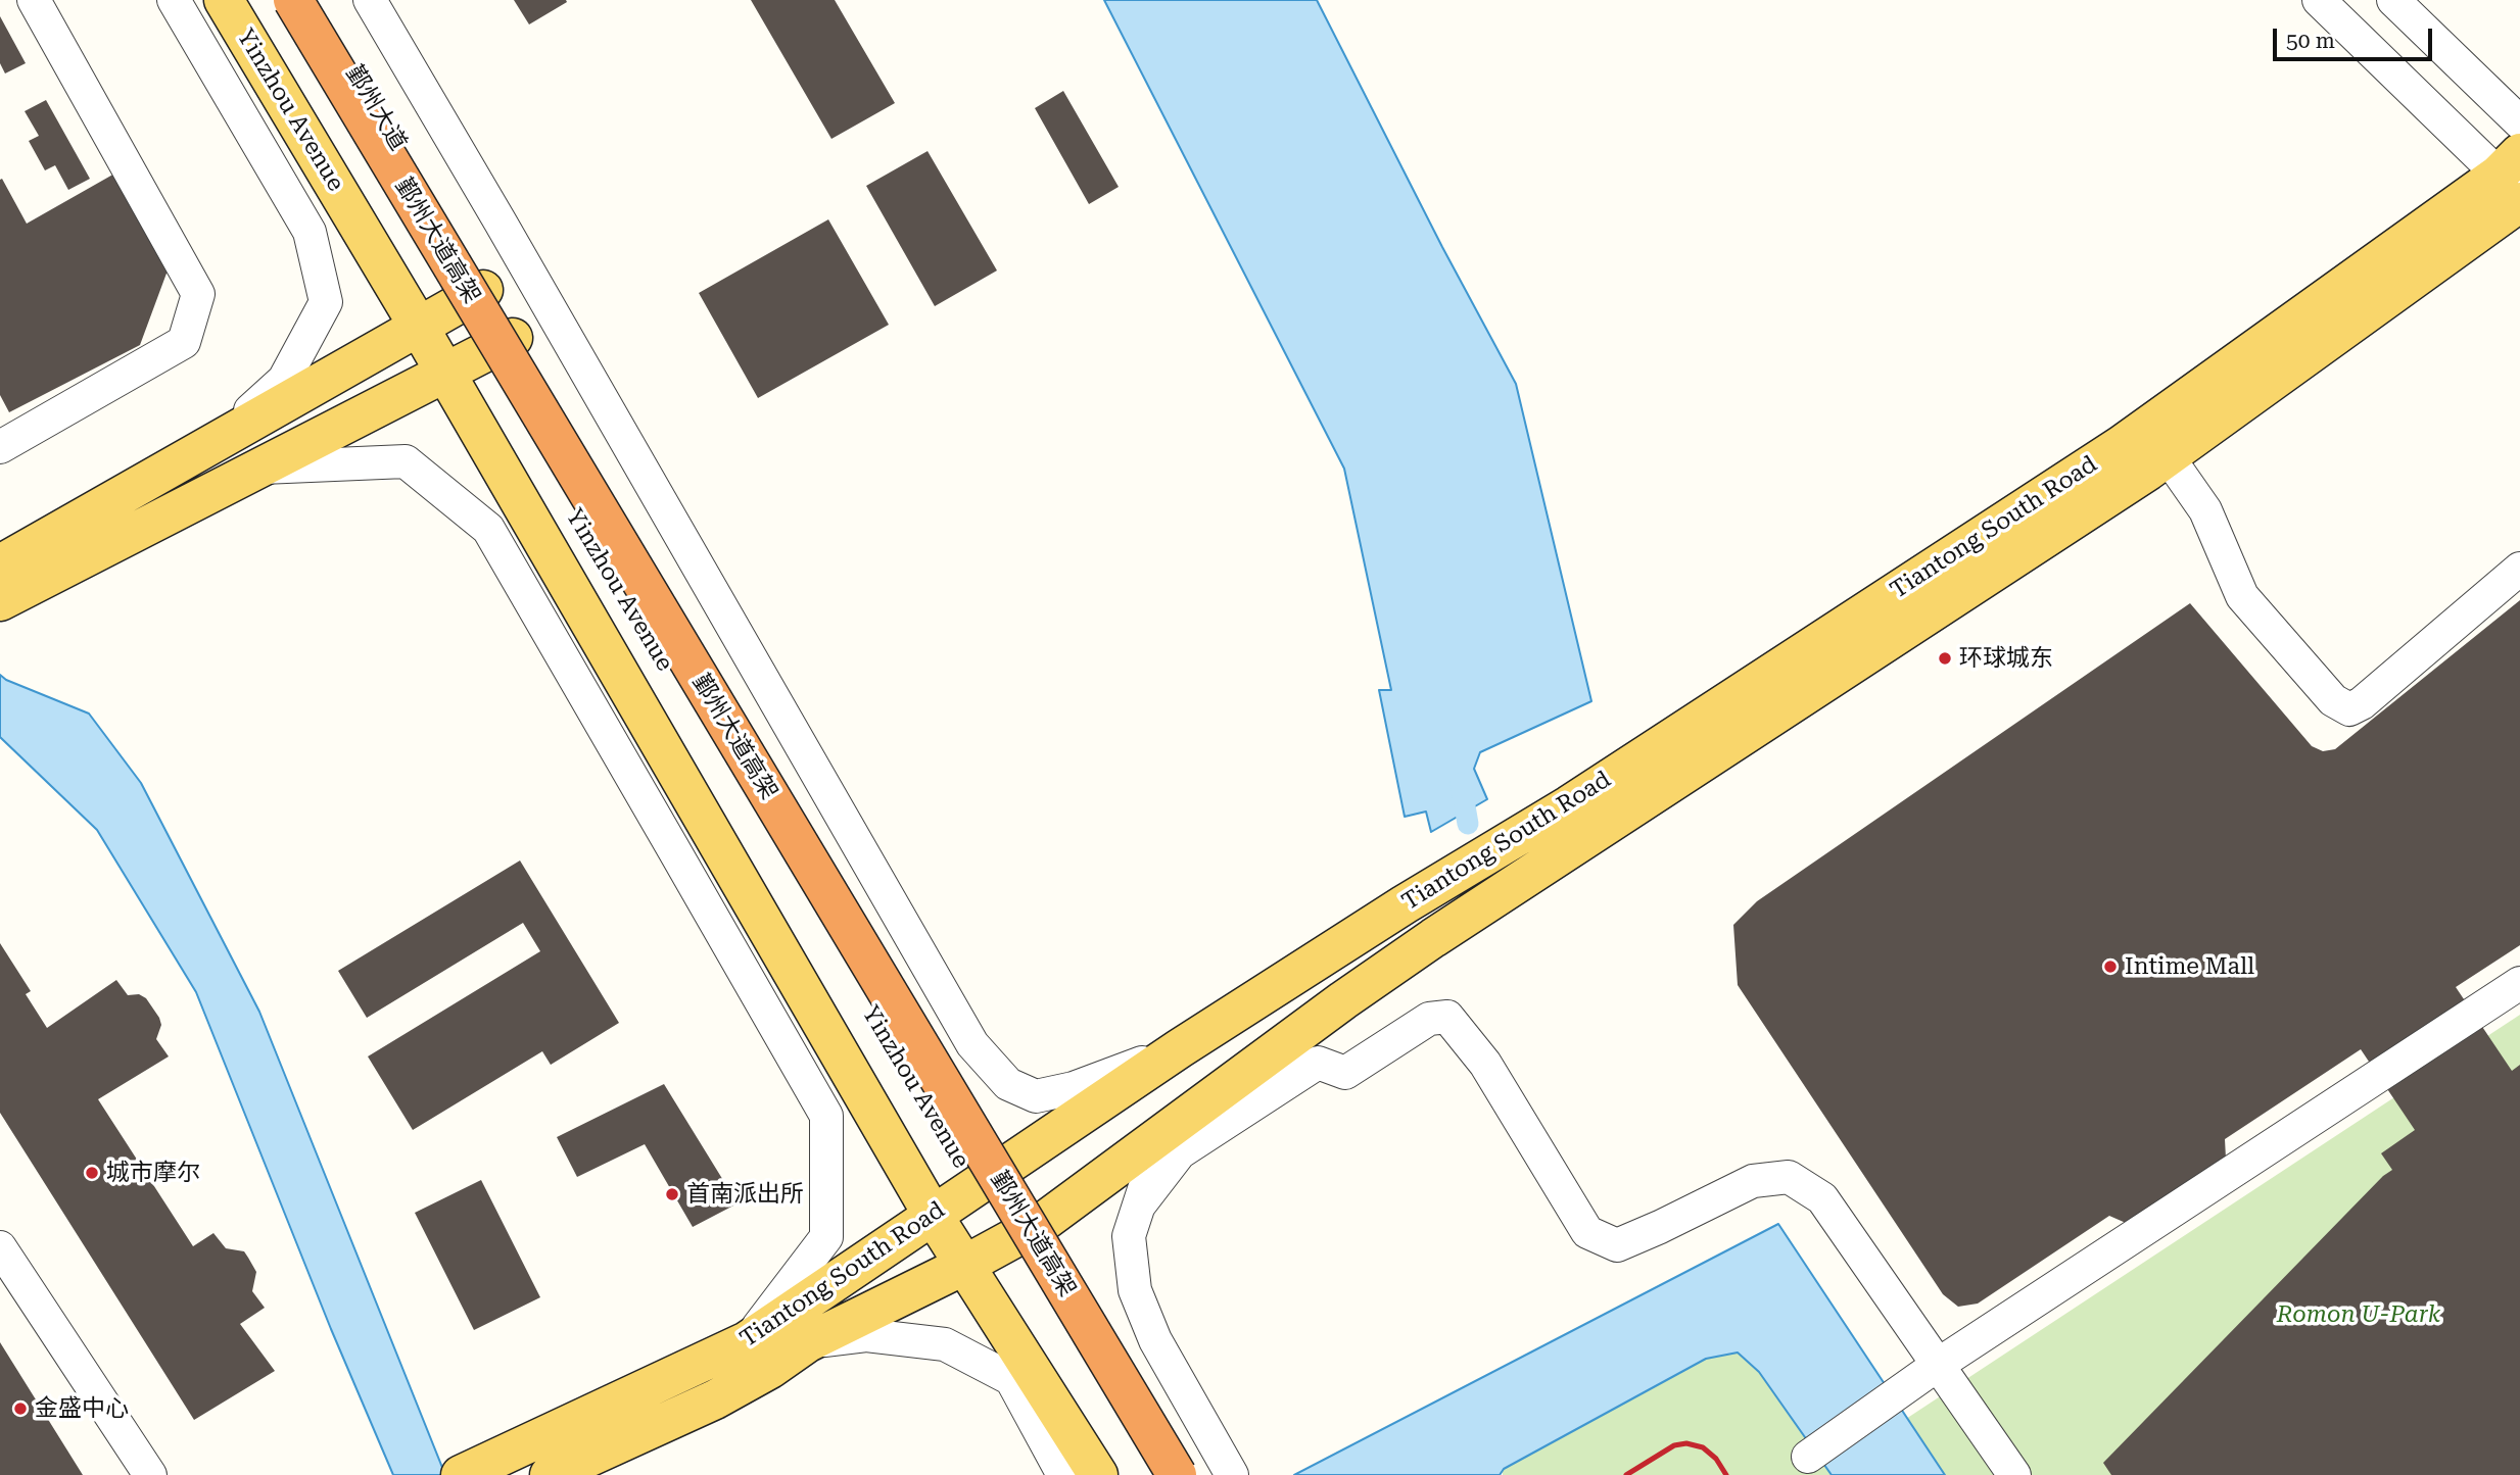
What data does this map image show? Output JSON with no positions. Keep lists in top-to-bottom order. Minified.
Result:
{"streets":{"highway":["Yinzhou Avenue","鄞州大道高架"],"main road":["鄞州大道","Tiantong South Road"]},"crossings":[["鄞州大道","Yinzhou Avenue"],["Yinzhou Avenue","Tiantong South Road"]],"parks":["Romon U-Park"],"places":["环球城东","Intime Mall","城市摩尔","首南派出所","金盛中心"],"scale_bar":"50 m"}
